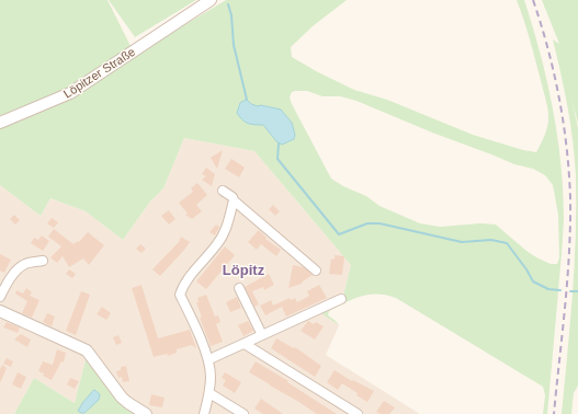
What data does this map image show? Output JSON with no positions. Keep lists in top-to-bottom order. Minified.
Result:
{"streets":{"street":["Löpitzer Straße"]},"districts":["Löpitz"]}
